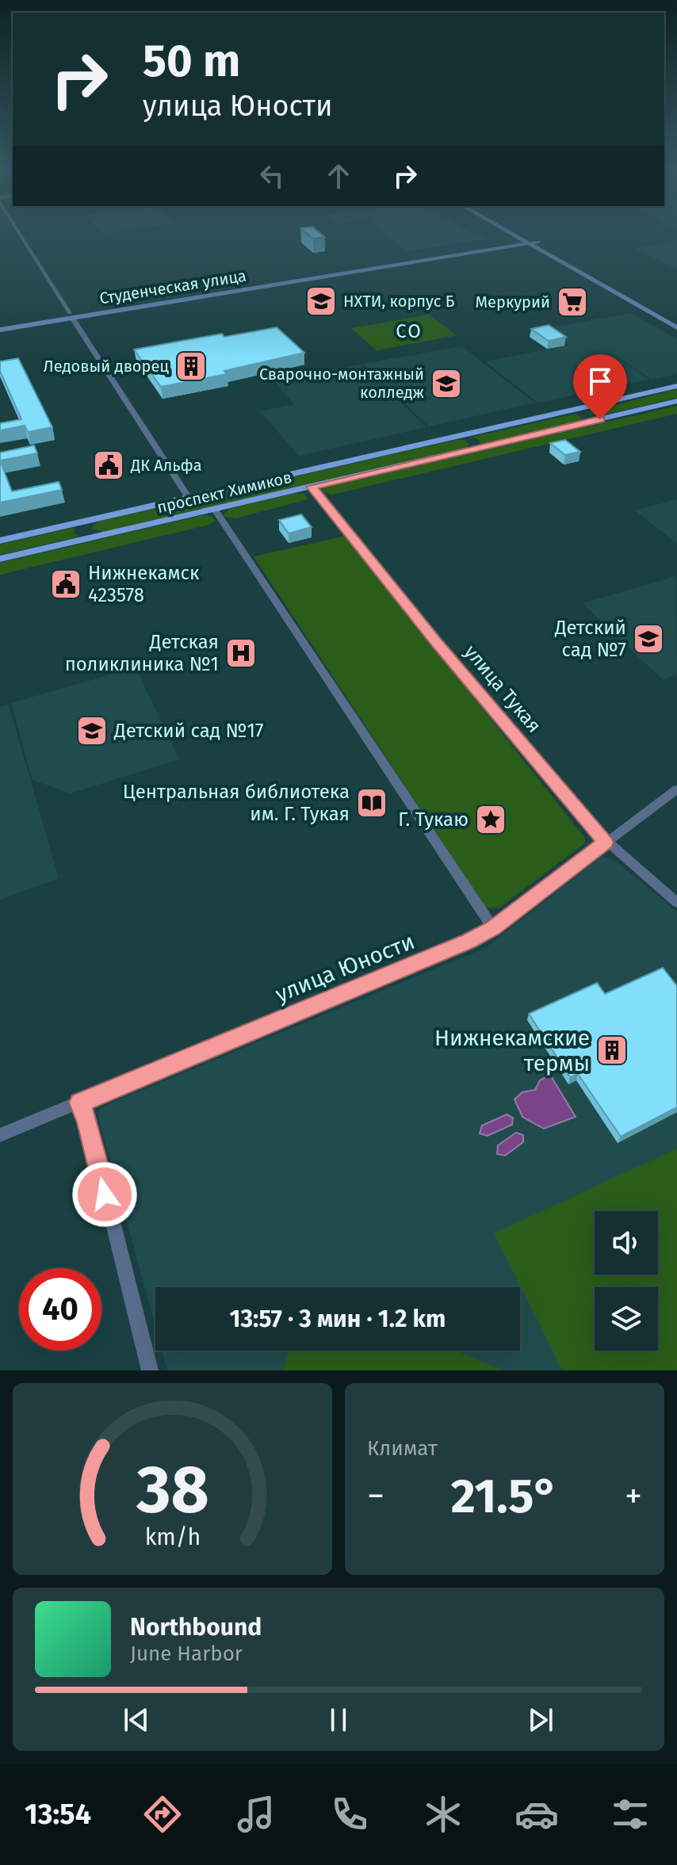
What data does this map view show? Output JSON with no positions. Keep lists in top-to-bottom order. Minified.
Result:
{"streets":{"main road":["Студенческая улица","проспект Химиков"],"street":["улица Тукая","улица Юности"]},"crossings":[["проспект Химиков","улица Тукая"],["улица Тукая","улица Юности"]],"districts":["СО"],"places":{"school or university":["НХТИ, корпус Б","Сварочно-монтажный колледж","Детский сад №7","Детский сад №17"],"supermarket":["Меркурий"],"building":["Ледовый дворец","Нижнекамские термы"],"public building":["ДК Альфа","Нижнекамск 423578"],"hospital":["Детская поликлиника №1"],"library":["Центральная библиотека им. Г. Тукая"],"place":["Г. Тукаю"]},"page":{"turn":["50 m","улица Юности"],"limit":"40","trip":"13:57 · 3 мин · 1.2 km","tile":"Климат","heat":["−","21.5°","+"],"song":["Northbound","June Harbor"],"tabs":"13:54","gauge":["38","km/h"]}}
